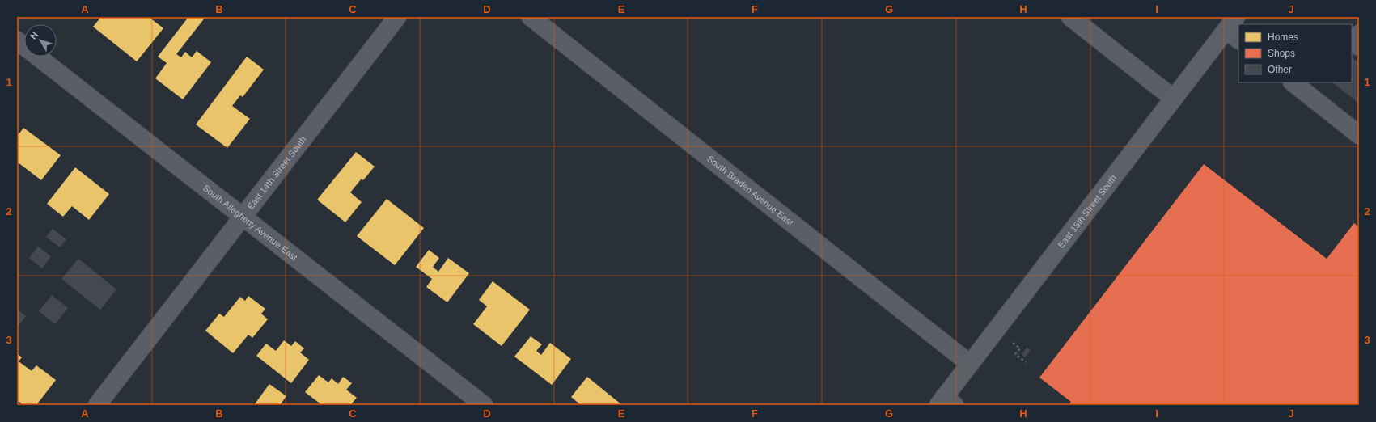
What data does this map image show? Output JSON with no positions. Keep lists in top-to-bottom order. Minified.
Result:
{"streets":{"main road":["East 15th Street South"],"street":["East 14th Street South","South Braden Avenue East","South Allegheny Avenue East"]},"crossings":[["East 14th Street South","South Allegheny Avenue East"],["South Braden Avenue East","East 15th Street South"]],"legend":["Homes","Shops","Other"],"north":"top left","grid":{"columns":["A","B","C","D","E","F","G","H","I","J"],"rows":["1","2","3"]}}
